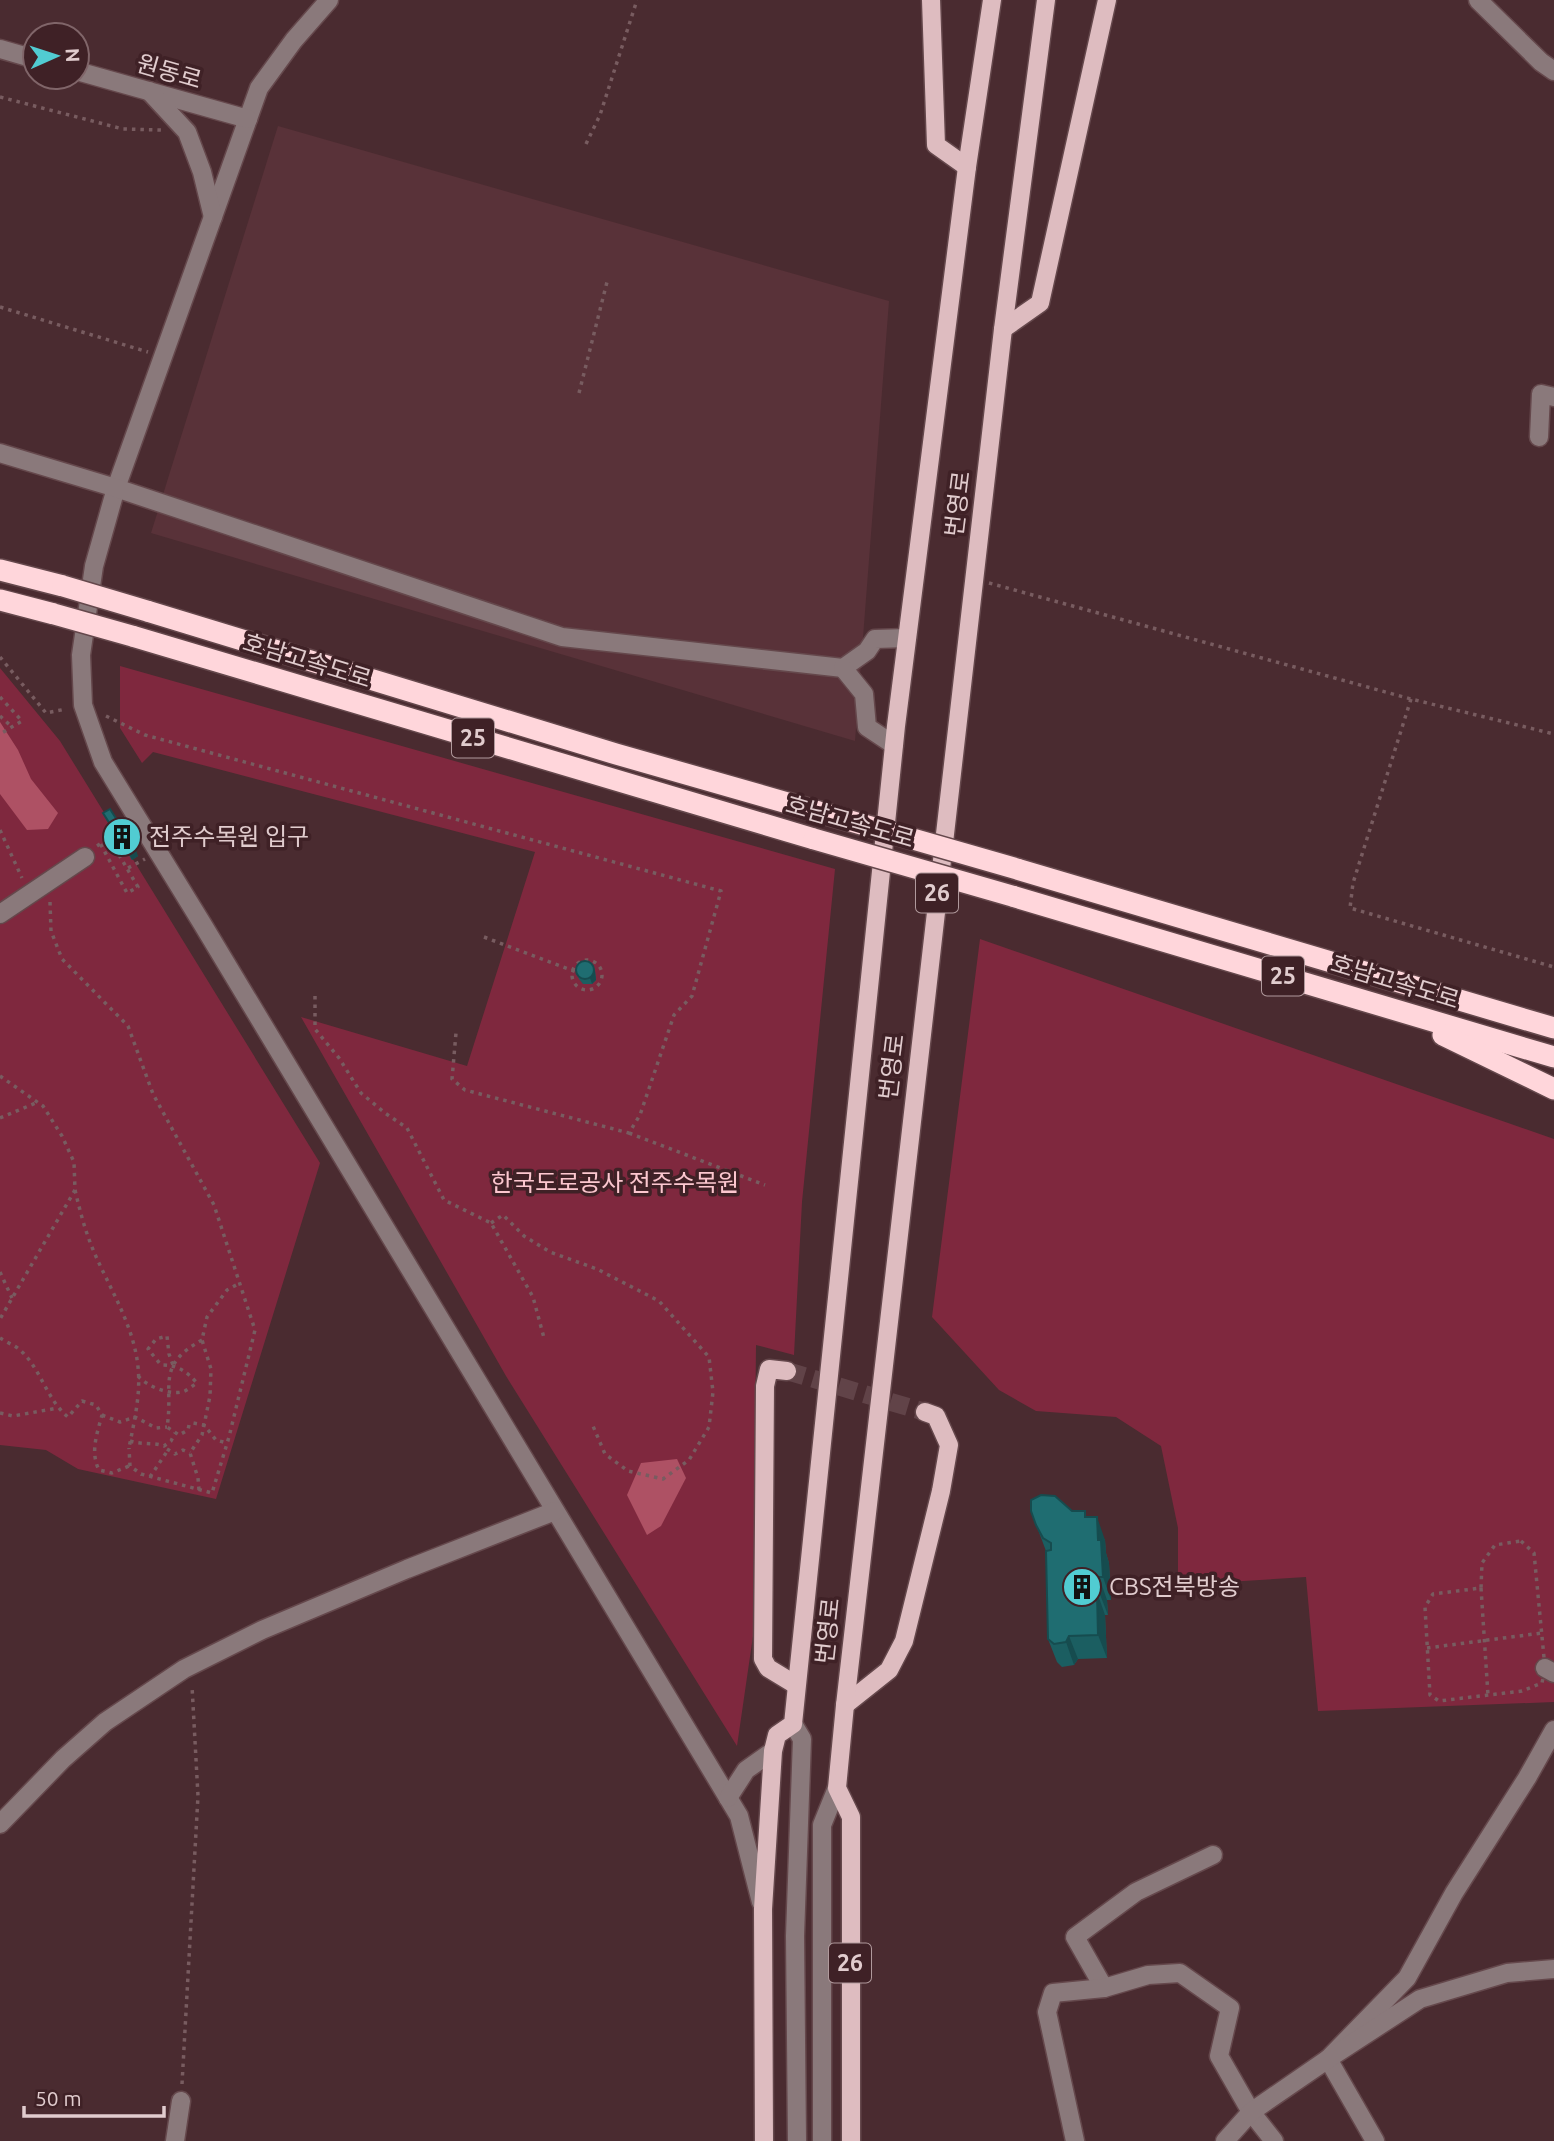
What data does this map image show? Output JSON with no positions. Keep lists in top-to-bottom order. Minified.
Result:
{"streets":{"highway":["호남고속도로","25"],"main road":["번영로","26"],"street":["원동로"]},"crossings":[["번영로","26"]],"parks":["한국도로공사 전주수목원"],"places":{"building":["전주수목원 입구","CBS전북방송"]},"scale_bar":"50 m","north":"right"}
